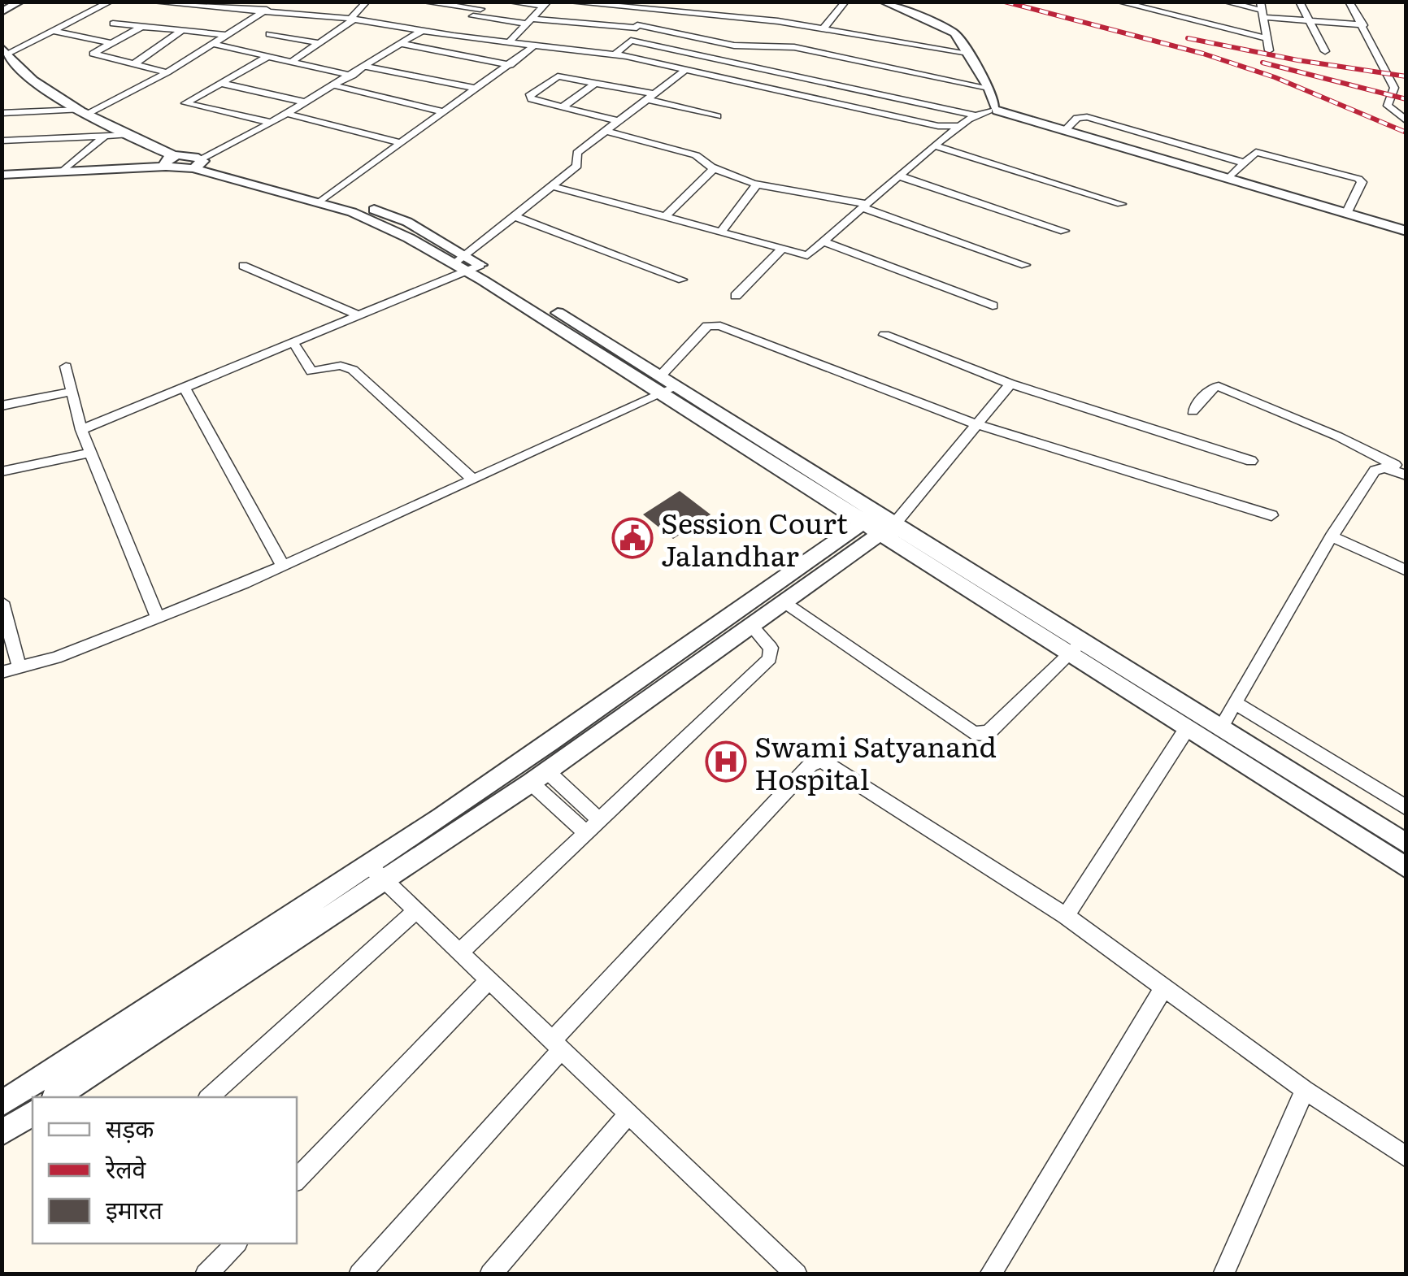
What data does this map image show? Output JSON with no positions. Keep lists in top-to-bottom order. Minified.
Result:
{"places":{"public building":["Session Court Jalandhar"],"hospital":["Swami Satyanand Hospital"]},"legend":["सड़क","रेलवे","इमारत"]}
